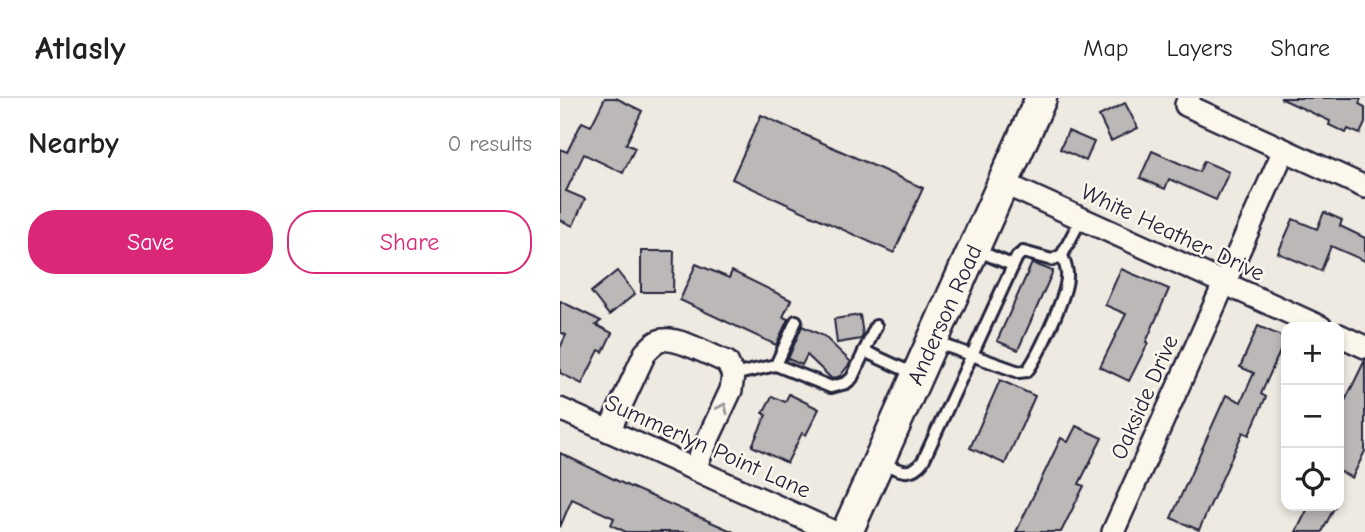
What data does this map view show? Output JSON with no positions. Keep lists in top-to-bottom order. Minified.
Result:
{"streets":{"street":["White Heather Drive","Anderson Road","Oakside Drive","Summerlyn Point Lane"]},"crossings":[["White Heather Drive","Anderson Road"],["White Heather Drive","Oakside Drive"]],"page":{"header":"Atlasly","nav":["Map","Layers","Share"],"heading":["Nearby","0 results"],"buttons":["Save","Share"],"map_buttons":["+","−"]}}
